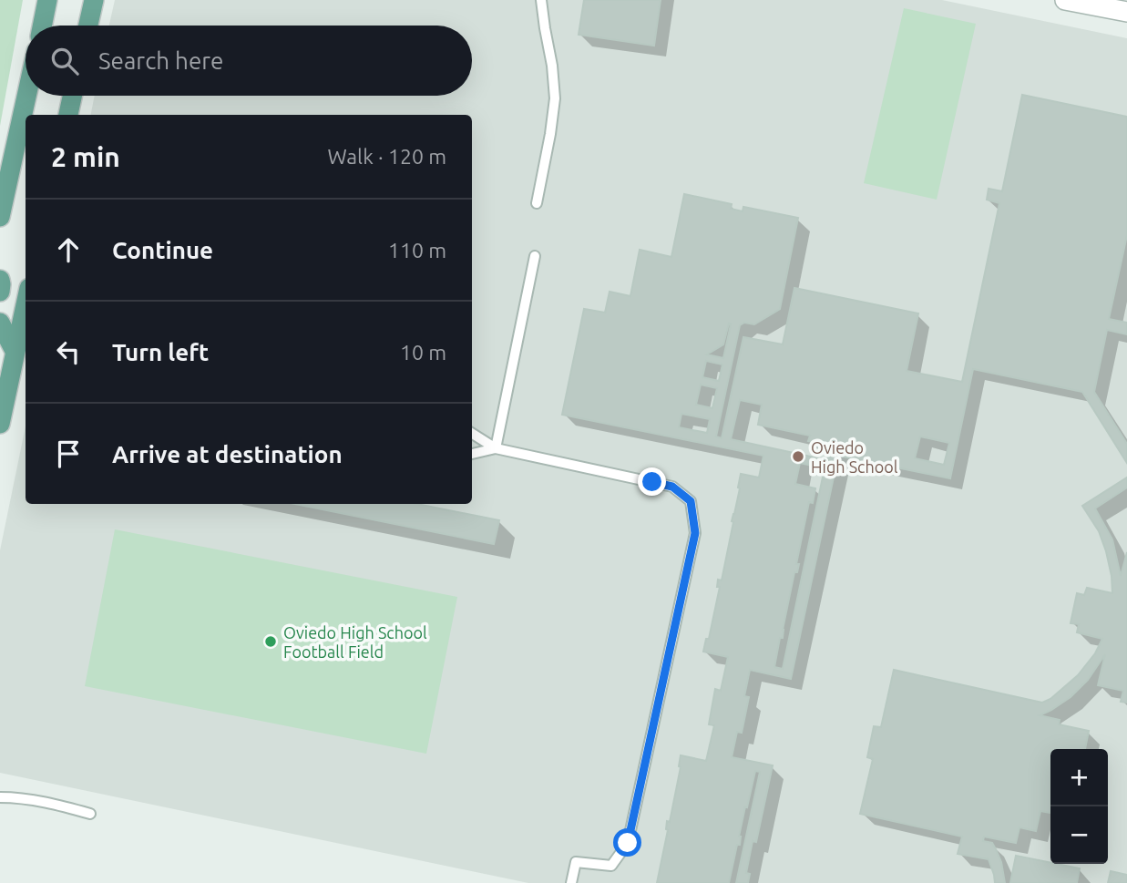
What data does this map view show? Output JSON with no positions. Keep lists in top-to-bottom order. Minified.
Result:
{"places":["Oviedo High School","Oviedo High School Football Field"],"page":{"search":"Search here","heading":["2 min","Walk · 120 m"],"list":[["Continue","110 m"],["Turn left","10 m"],"Arrive at destination"],"map_buttons":["+","−"]}}
